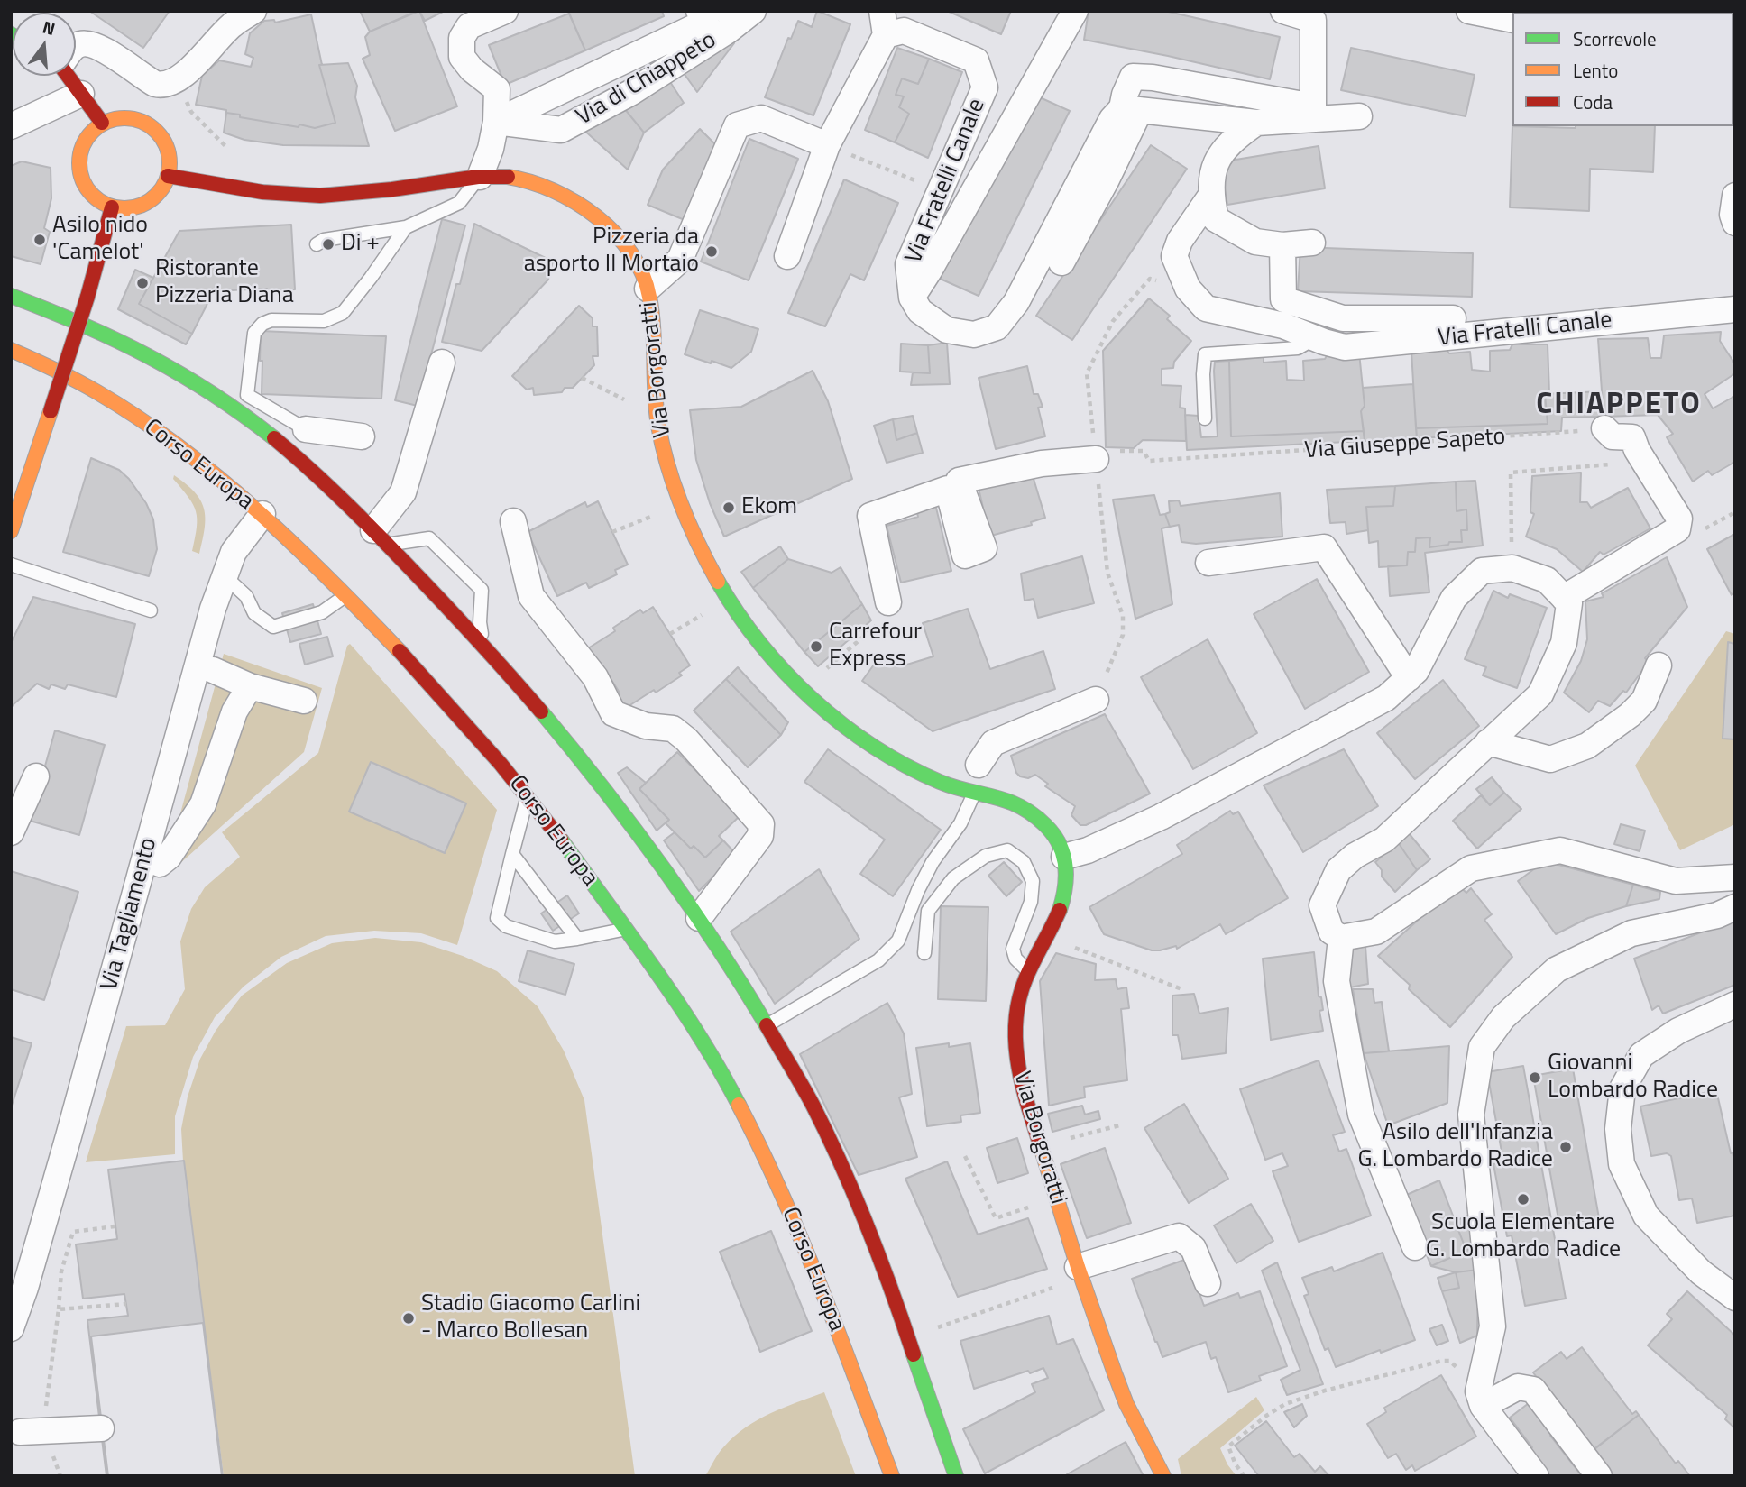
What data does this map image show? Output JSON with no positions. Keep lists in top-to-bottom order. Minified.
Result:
{"streets":{"main road":["Via Borgoratti","Corso Europa"],"street":["Via di Chiappeto","Via Fratelli Canale","Via Tagliamento"],"path":["Via Giuseppe Sapeto"]},"crossings":[["Corso Europa","Via Tagliamento"]],"districts":["CHIAPPETO"],"places":["Asilo nido 'Camelot'","Di +","Pizzeria da asporto Il Mortaio","Ristorante Pizzeria Diana","Ekom","Carrefour Express","Giovanni Lombardo Radice","Asilo dell'Infanzia G. Lombardo Radice","Scuola Elementare G. Lombardo Radice","Stadio Giacomo Carlini - Marco Bollesan"],"legend":["Scorrevole","Lento","Coda"],"north":"top"}
